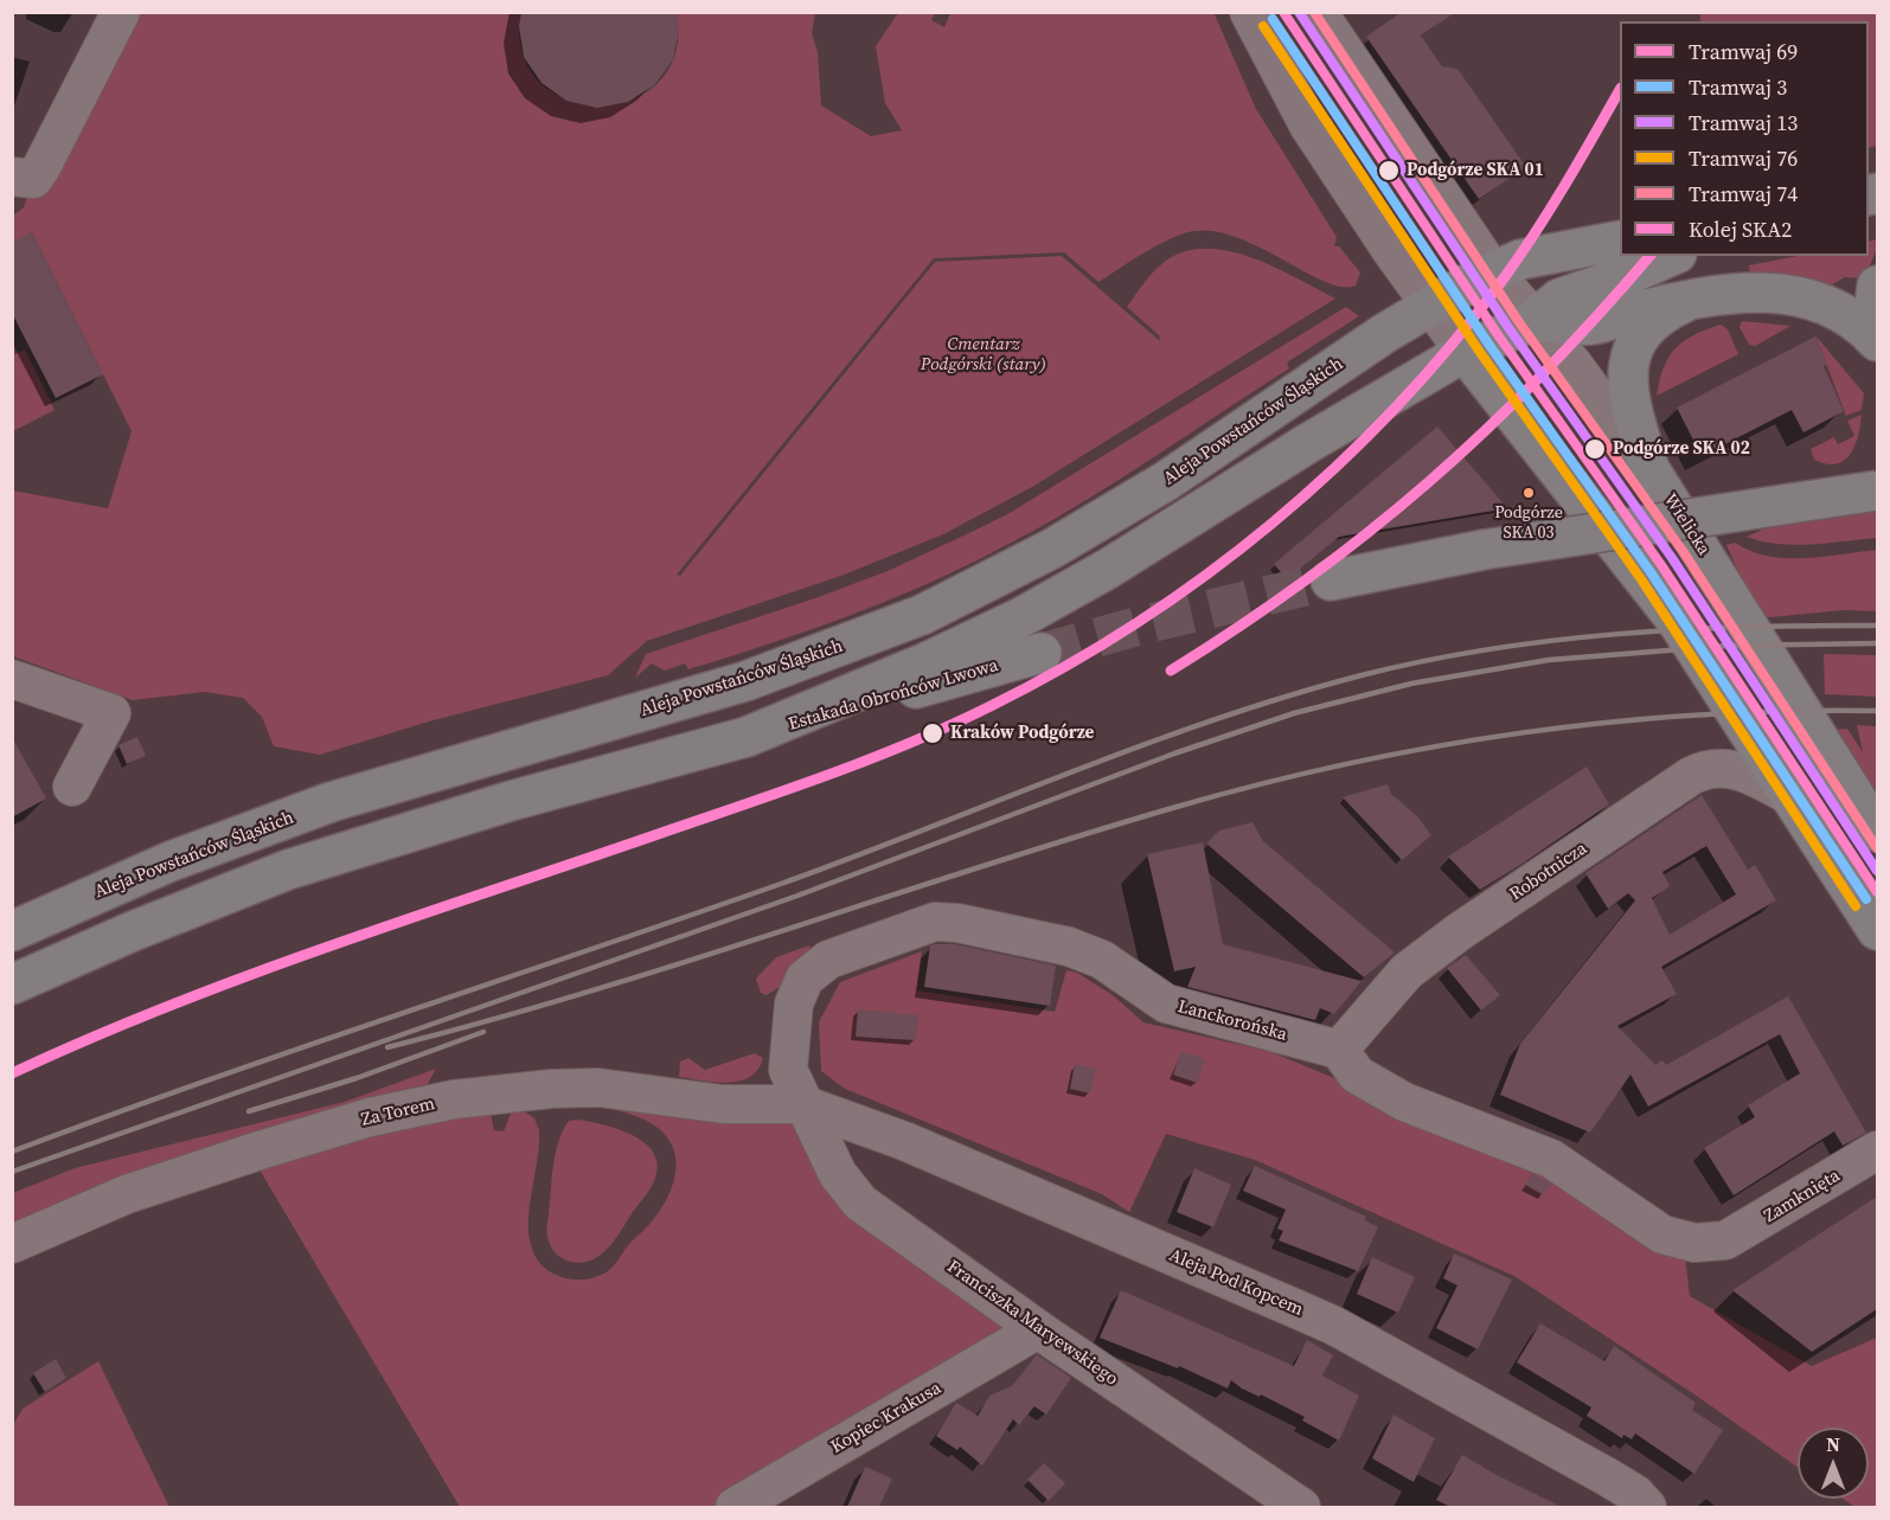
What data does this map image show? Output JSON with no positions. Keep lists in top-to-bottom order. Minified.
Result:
{"streets":{"main road":["Aleja Powstańców Śląskich","Wielicka","Estakada Obrońców Lwowa"],"street":["Robotnicza","Lanckorońska","Za Torem","Zamknięta","Aleja Pod Kopcem","Franciszka Maryewskiego","Kopiec Krakusa"]},"crossings":[["Aleja Powstańców Śląskich","Wielicka"],["Robotnicza","Lanckorońska"],["Robotnicza","Zamknięta"],["Lanckorońska","Za Torem"],["Lanckorońska","Zamknięta"],["Lanckorońska","Aleja Pod Kopcem"],["Lanckorońska","Franciszka Maryewskiego"],["Za Torem","Aleja Pod Kopcem"],["Za Torem","Franciszka Maryewskiego"],["Aleja Pod Kopcem","Franciszka Maryewskiego"],["Franciszka Maryewskiego","Kopiec Krakusa"]],"parks":["Cmentarz Podgórski (stary)"],"places":["Podgórze SKA 01","Podgórze SKA 02","Podgórze SKA 03","Kraków Podgórze"],"lines":["tram line 69","tram line 13","tram line 74","tram line 3","tram line 76","rail line SKA2"],"legend":["Tramwaj 69","Tramwaj 3","Tramwaj 13","Tramwaj 76","Tramwaj 74","Kolej SKA2"],"north":"top"}
